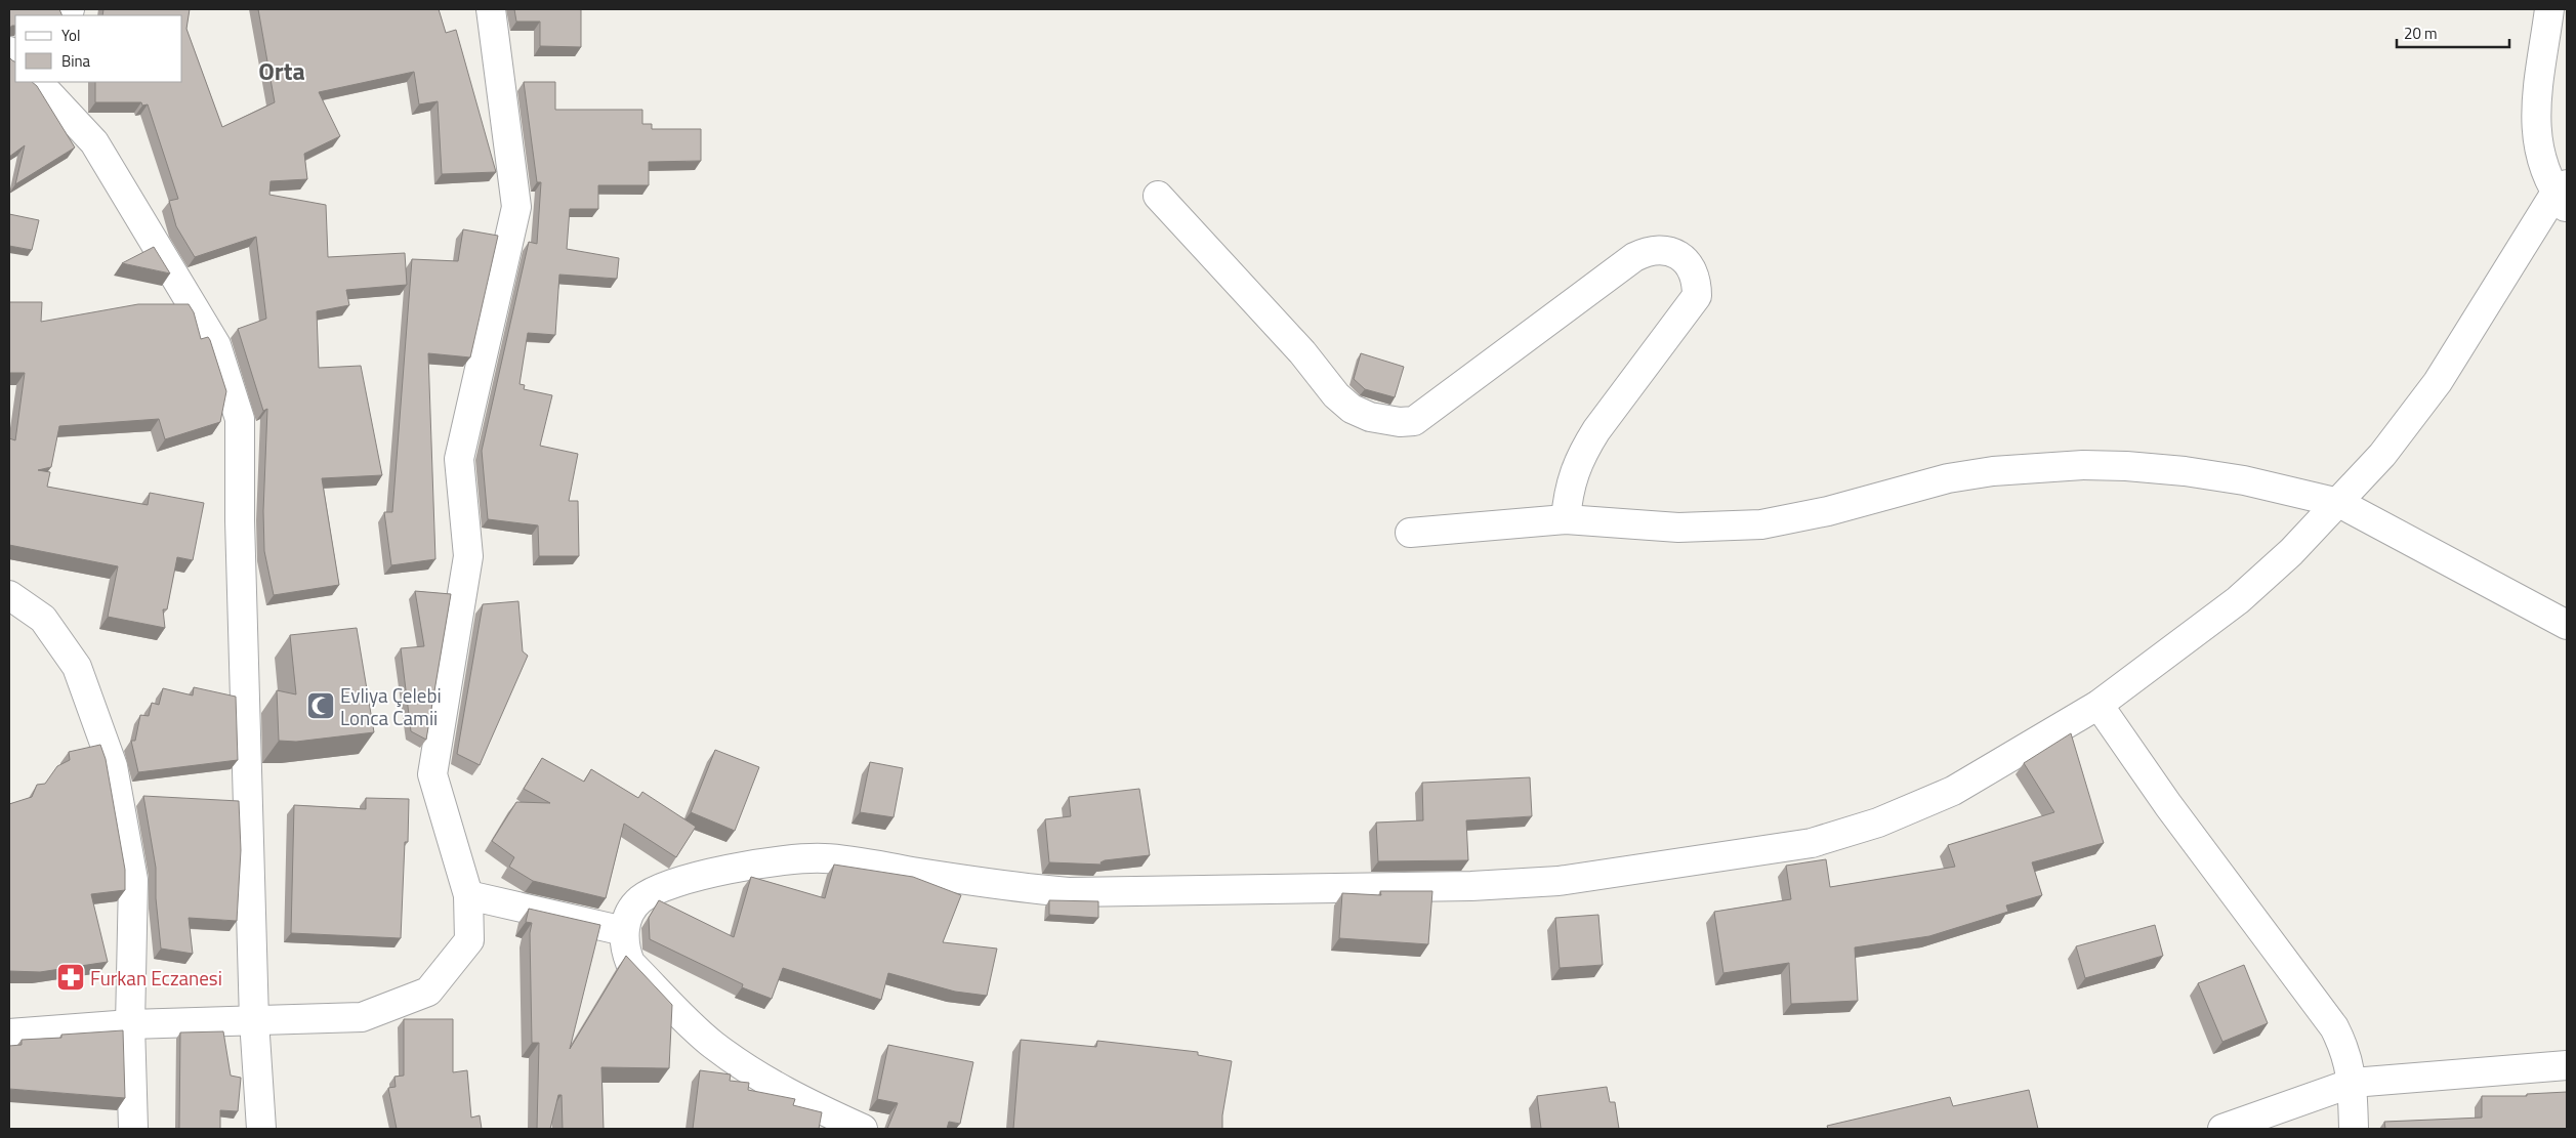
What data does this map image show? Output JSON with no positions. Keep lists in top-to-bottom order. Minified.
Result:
{"districts":["Orta"],"places":{"mosque":["Evliya Çelebi Lonca Camii"],"pharmacy":["Furkan Eczanesi"]},"legend":["Yol","Bina"],"scale_bar":"20 m"}
